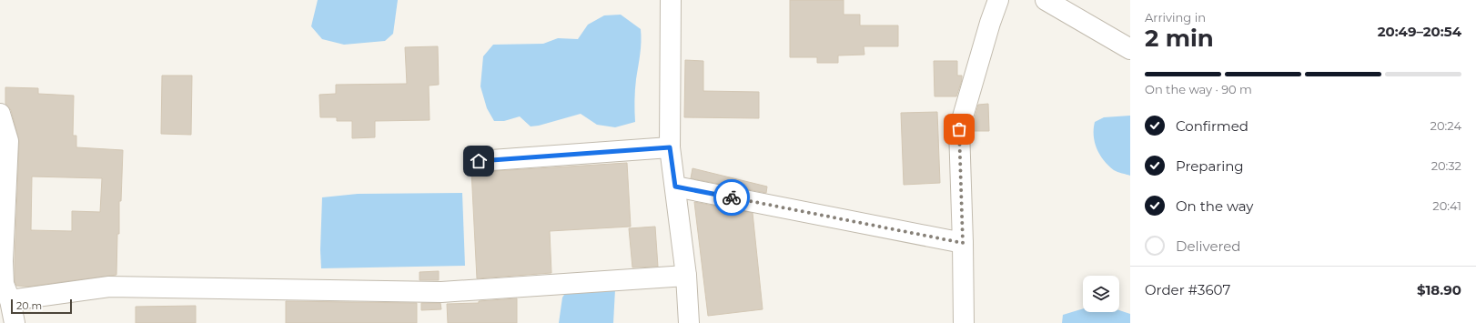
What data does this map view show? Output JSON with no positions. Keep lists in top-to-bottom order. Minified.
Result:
{"scale_bar":"20 m","page":{"heading":["2 min","Arriving in","20:49–20:54"],"panel":["Order #3607","$18.90"],"bar":"On the way · 90 m","list":[["Confirmed","20:24"],["Preparing","20:32"],["On the way","20:41"],"Delivered"],"scale":"20 m"}}
